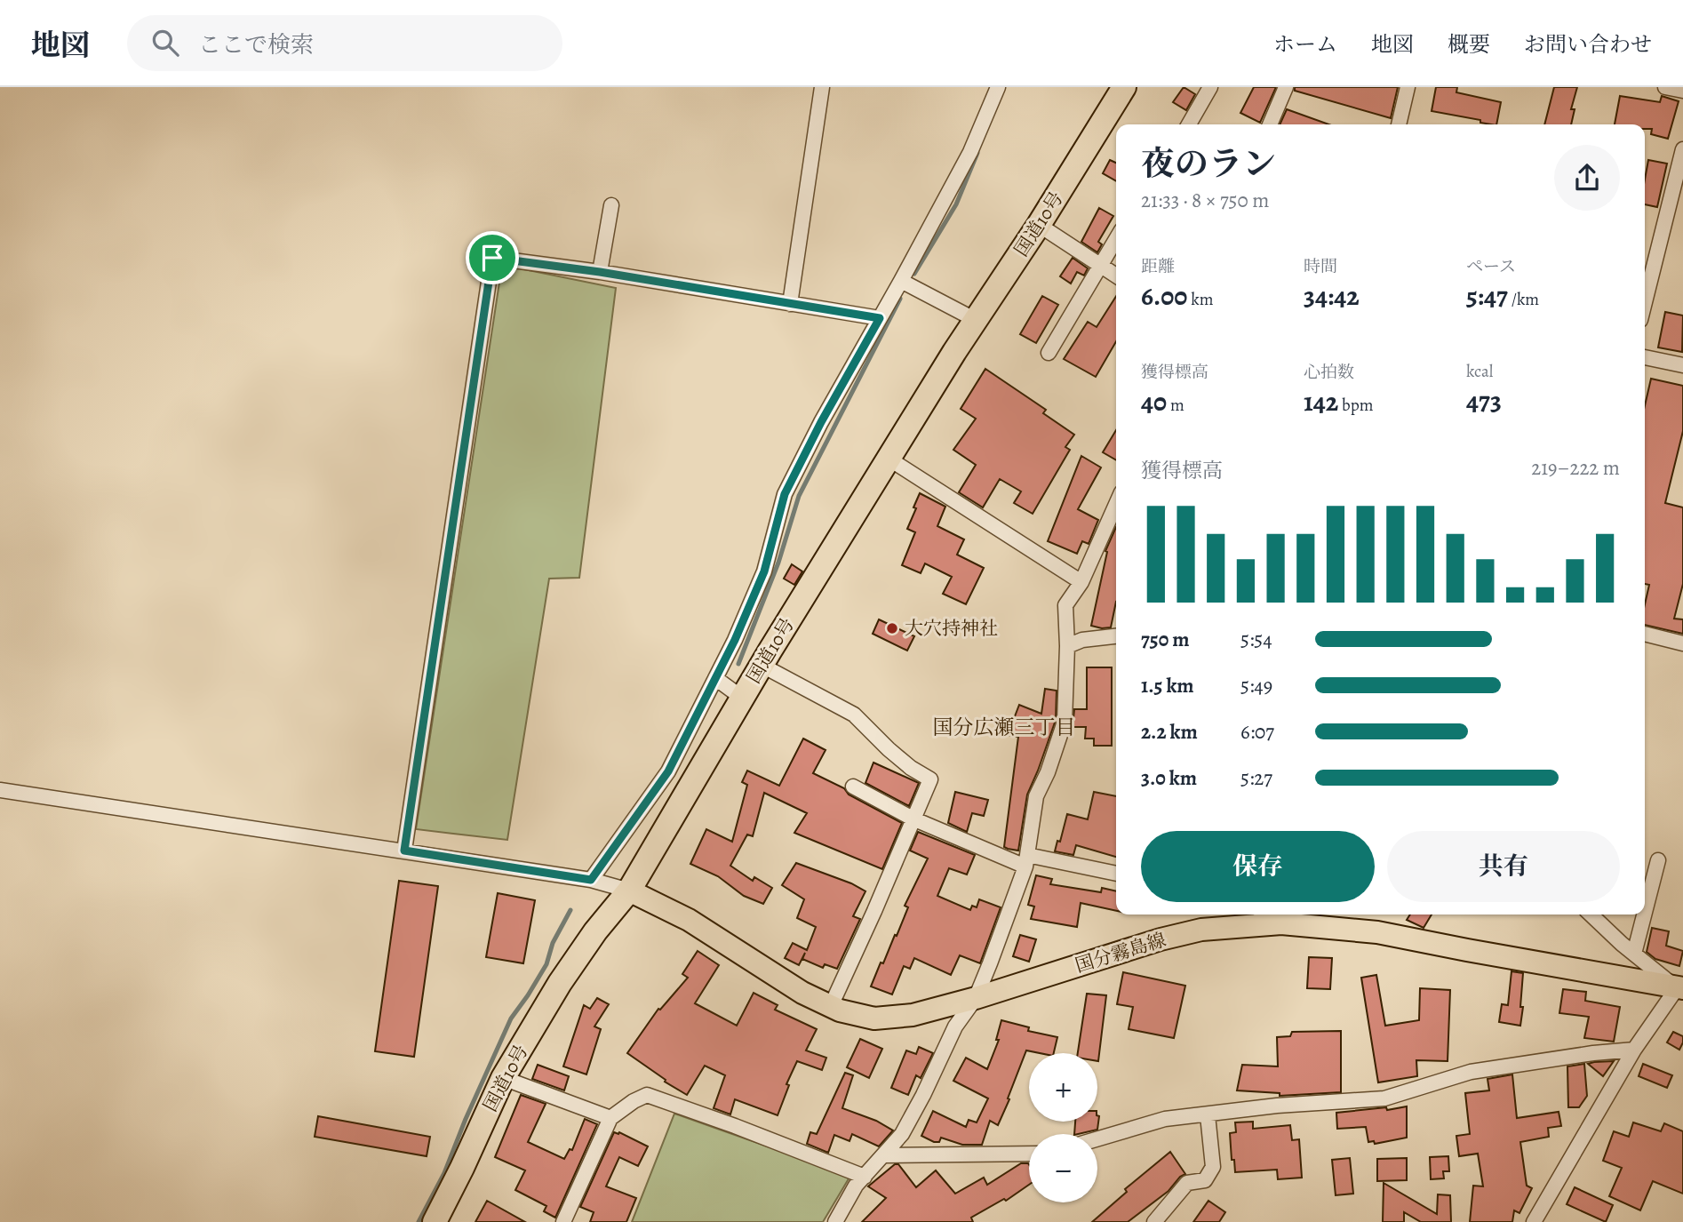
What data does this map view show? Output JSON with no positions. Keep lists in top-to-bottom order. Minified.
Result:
{"streets":{"highway":["国道10号"],"main road":["国分霧島線"]},"crossings":[["国道10号","国分霧島線"]],"districts":["国分広瀬三丁目"],"places":["大穴持神社"],"page":{"header":"地図","search":"ここで検索","nav":["ホーム","地図","概要","お問い合わせ"],"heading":["夜のラン","21:33 · 8 × 750 m"],"stats":[["距離","6.00 km"],["時間","34:42"],["ペース","5:47 /km"],["獲得標高","40 m"],["心拍数","142 bpm"],["kcal","473"]],"chart":["獲得標高","219–222 m"],"list":[{"name":"750 m","note":"5:54"},{"name":"1.5 km","note":"5:49"},{"name":"2.2 km","note":"6:07"},{"name":"3.0 km","note":"5:27"}],"buttons":["保存","共有"],"map_buttons":["+","−"]}}
